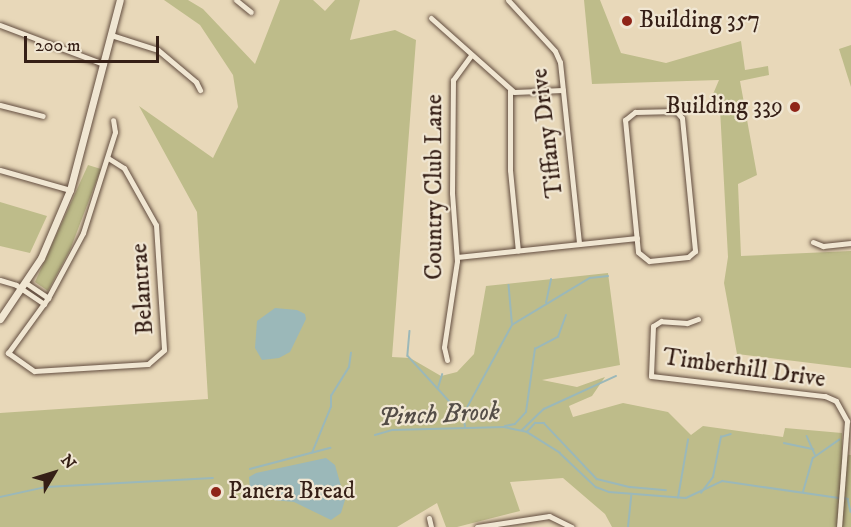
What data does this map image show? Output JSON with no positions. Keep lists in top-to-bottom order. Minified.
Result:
{"streets":{"street":["Tiffany Drive","Country Club Lane","Belantrae","Timberhill Drive"]},"water":["Pinch Brook"],"places":["Building 357","Building 339","Panera Bread"],"scale_bar":"200 m","north":"top right"}
